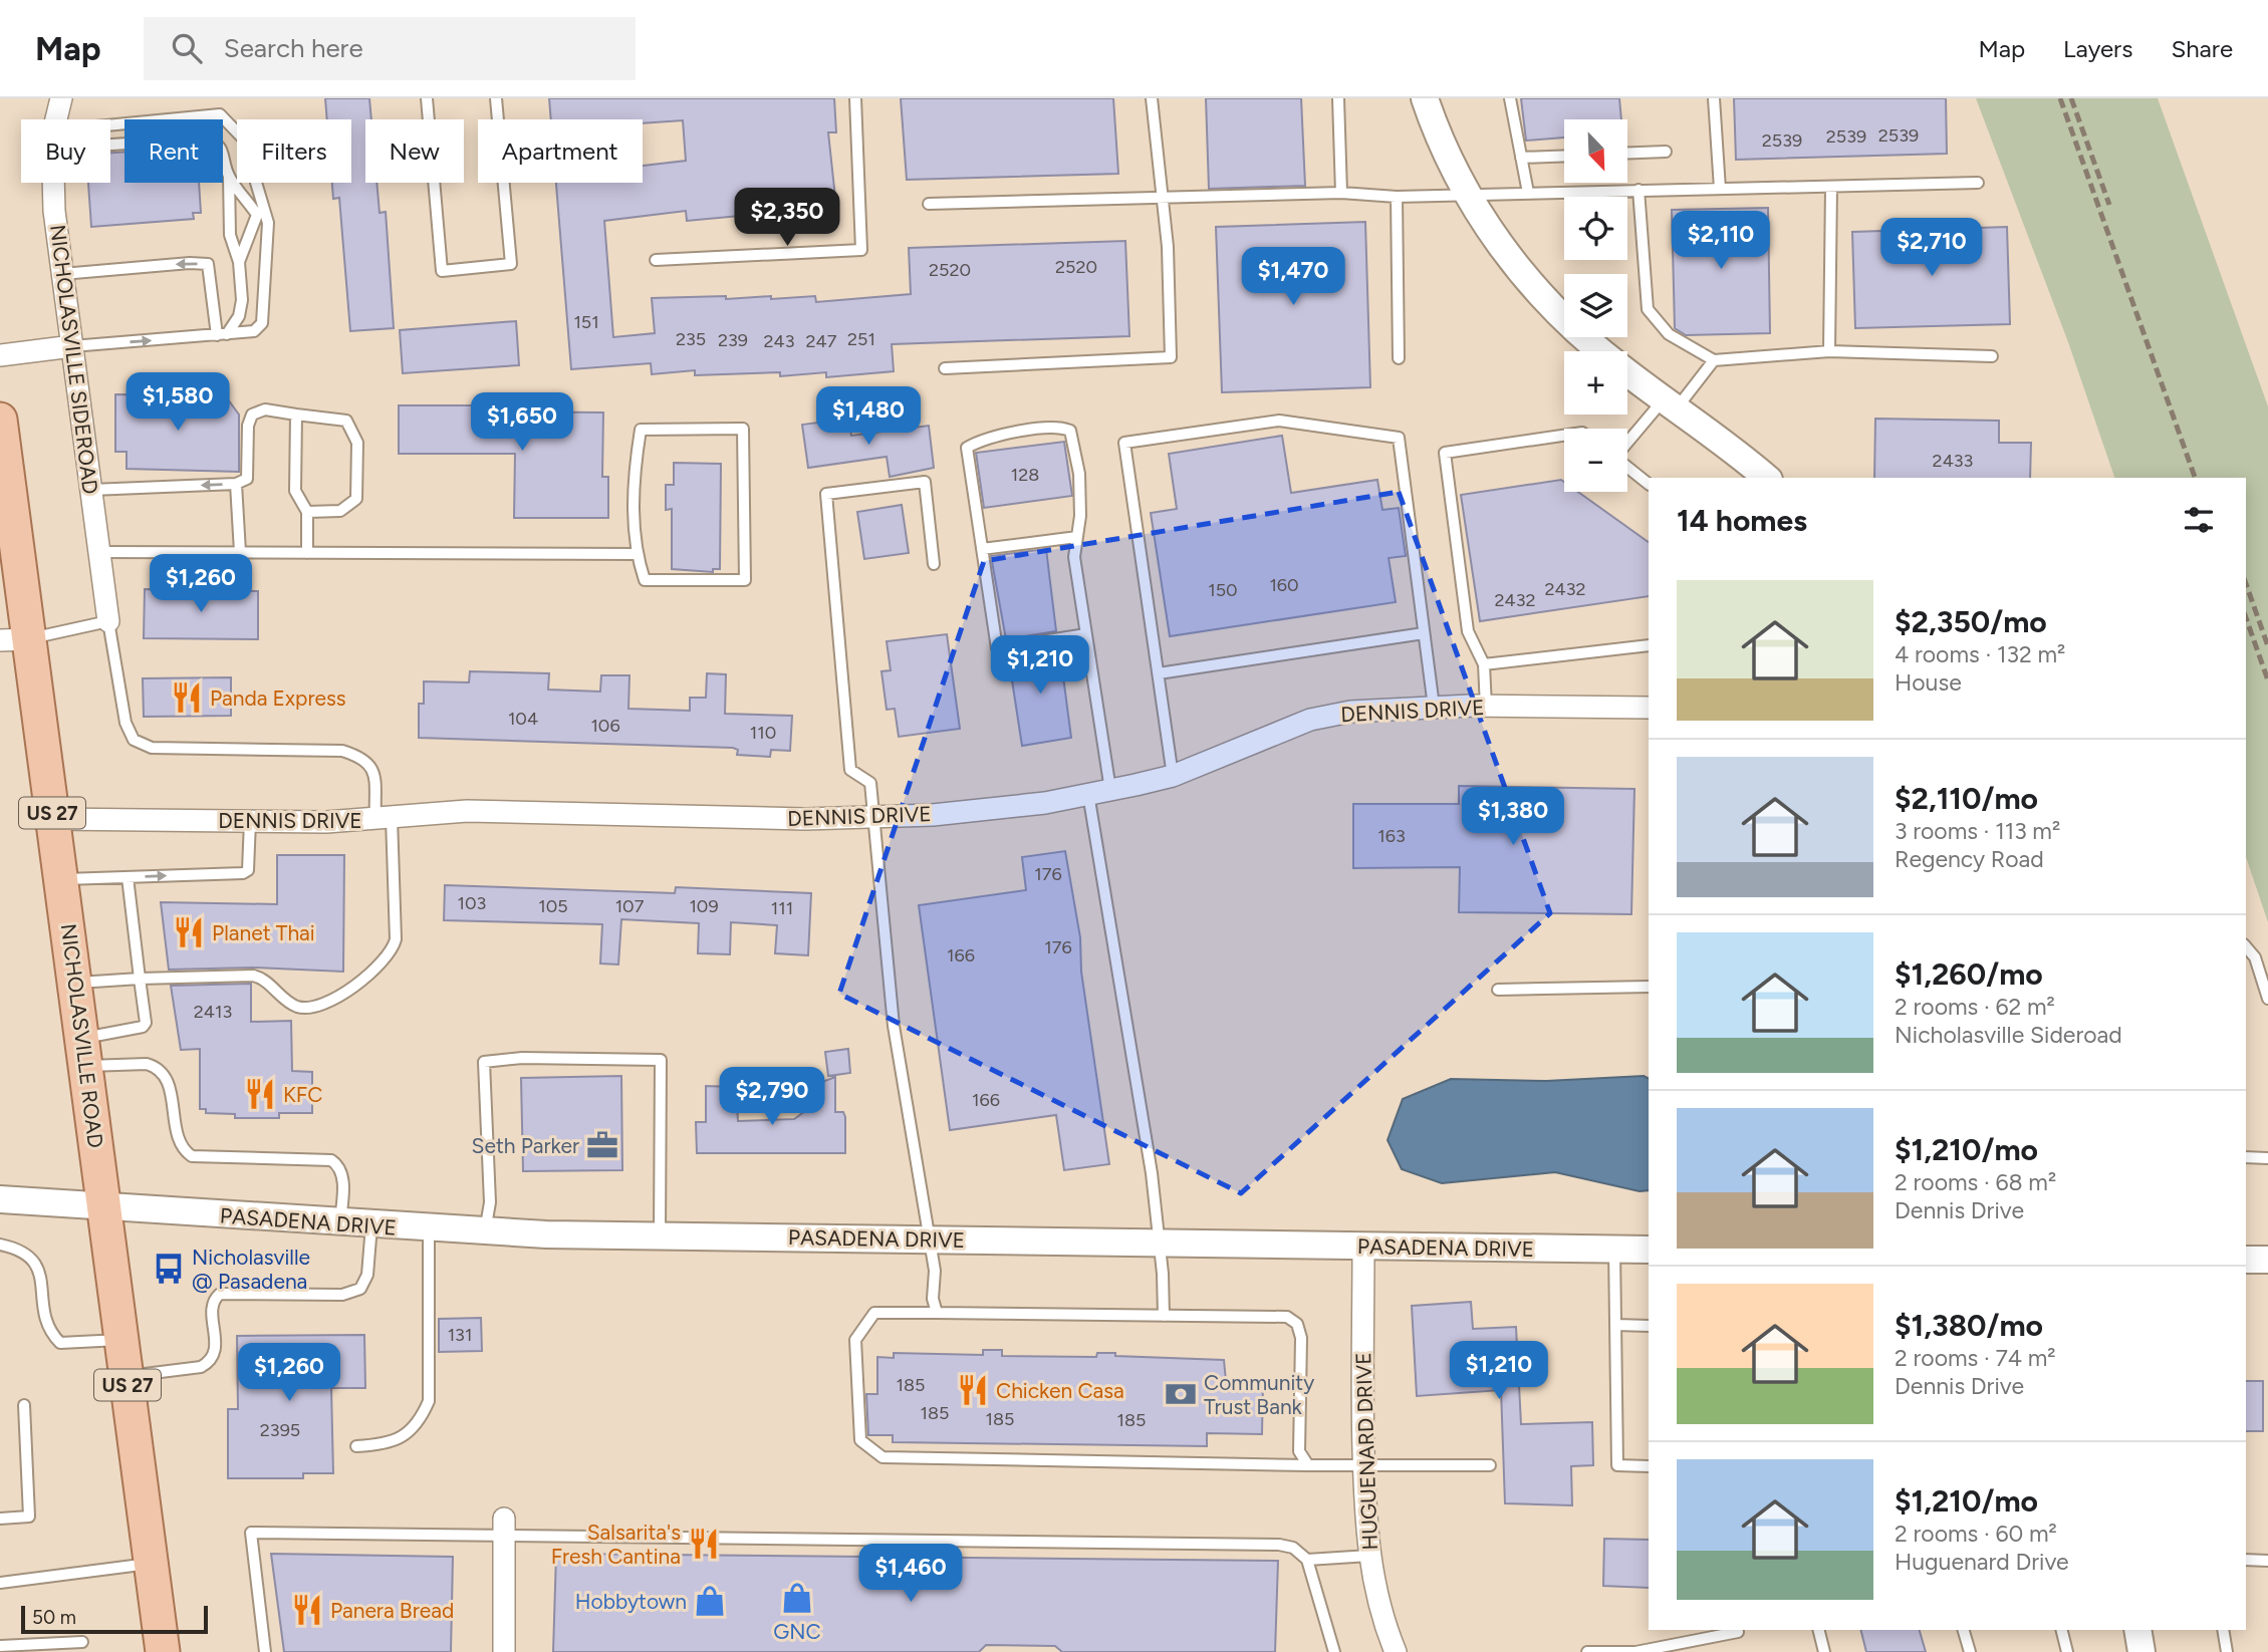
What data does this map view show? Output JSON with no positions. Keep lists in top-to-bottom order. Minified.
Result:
{"streets":{"main road":["US 27","NICHOLASVILLE ROAD"],"street":["NICHOLASVILLE SIDEROAD","DENNIS DRIVE","PASADENA DRIVE","HUGUENARD DRIVE"]},"crossings":[["DENNIS DRIVE","NICHOLASVILLE ROAD"],["NICHOLASVILLE ROAD","PASADENA DRIVE"],["PASADENA DRIVE","HUGUENARD DRIVE"]],"places":{"restaurant":["Panda Express","Planet Thai","KFC","Chicken Casa","Salsarita's Fresh Cantina","Panera Bread"],"office":["Seth Parker"],"bus stop":["Nicholasville @ Pasadena"],"bank":["Community Trust Bank"],"shop":["GNC","Hobbytown"]},"house_numbers":["2539","2539","2539","2520","2520","151","235","251","239","243","247","2433","128","160","2432","150","2432","104","106","110","163","176","103","105","107","109","111","176","166","2413","166","131","185","185","185","185","2395"],"scale_bar":"50 m","north":"bottom right","page":{"header":"Map","search":"Search here","nav":["Map","Layers","Share"],"map_buttons":["+","−"],"chip":["Buy","Rent","Filters","New","Apartment"],"price":["$2,350","$2,110","$2,710","$1,470","$1,580","$1,480","$1,650","$1,260","$1,210","$1,380","$2,790","$1,210","$1,260","$1,460"],"heading":"14 homes","list":[{"name":"$2,350/mo","note":"4 rooms · 132 m² · House"},{"name":"$2,110/mo","note":"3 rooms · 113 m² · Regency Road"},{"name":"$1,260/mo","note":"2 rooms · 62 m² · Nicholasville Sideroad"},{"name":"$1,210/mo","note":"2 rooms · 68 m² · Dennis Drive"},{"name":"$1,380/mo","note":"2 rooms · 74 m² · Dennis Drive"},{"name":"$1,210/mo","note":"2 rooms · 60 m² · Huguenard Drive"}],"scale":"50 m"}}
